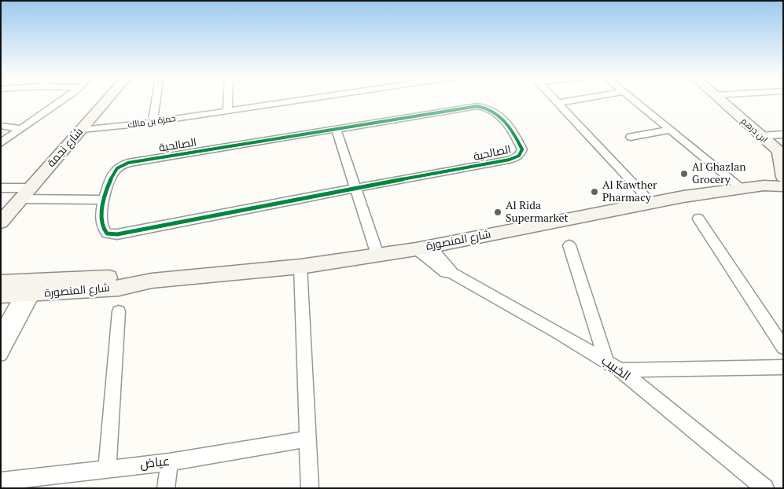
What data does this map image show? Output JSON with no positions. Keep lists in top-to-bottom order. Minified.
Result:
{"streets":{"main road":["ابن درهم","شارع نجمة","شارع المنصورة"],"street":["حمزة بن مالك","الصالحية","الخبيب","عياض"]},"crossings":[["حمزة بن مالك","شارع نجمة"],["ابن درهم","شارع المنصورة"],["شارع المنصورة","الخبيب"]],"places":["Al Ghazlan Grocery","Al Kawther Pharmacy","Al Rida Supermarket"]}
